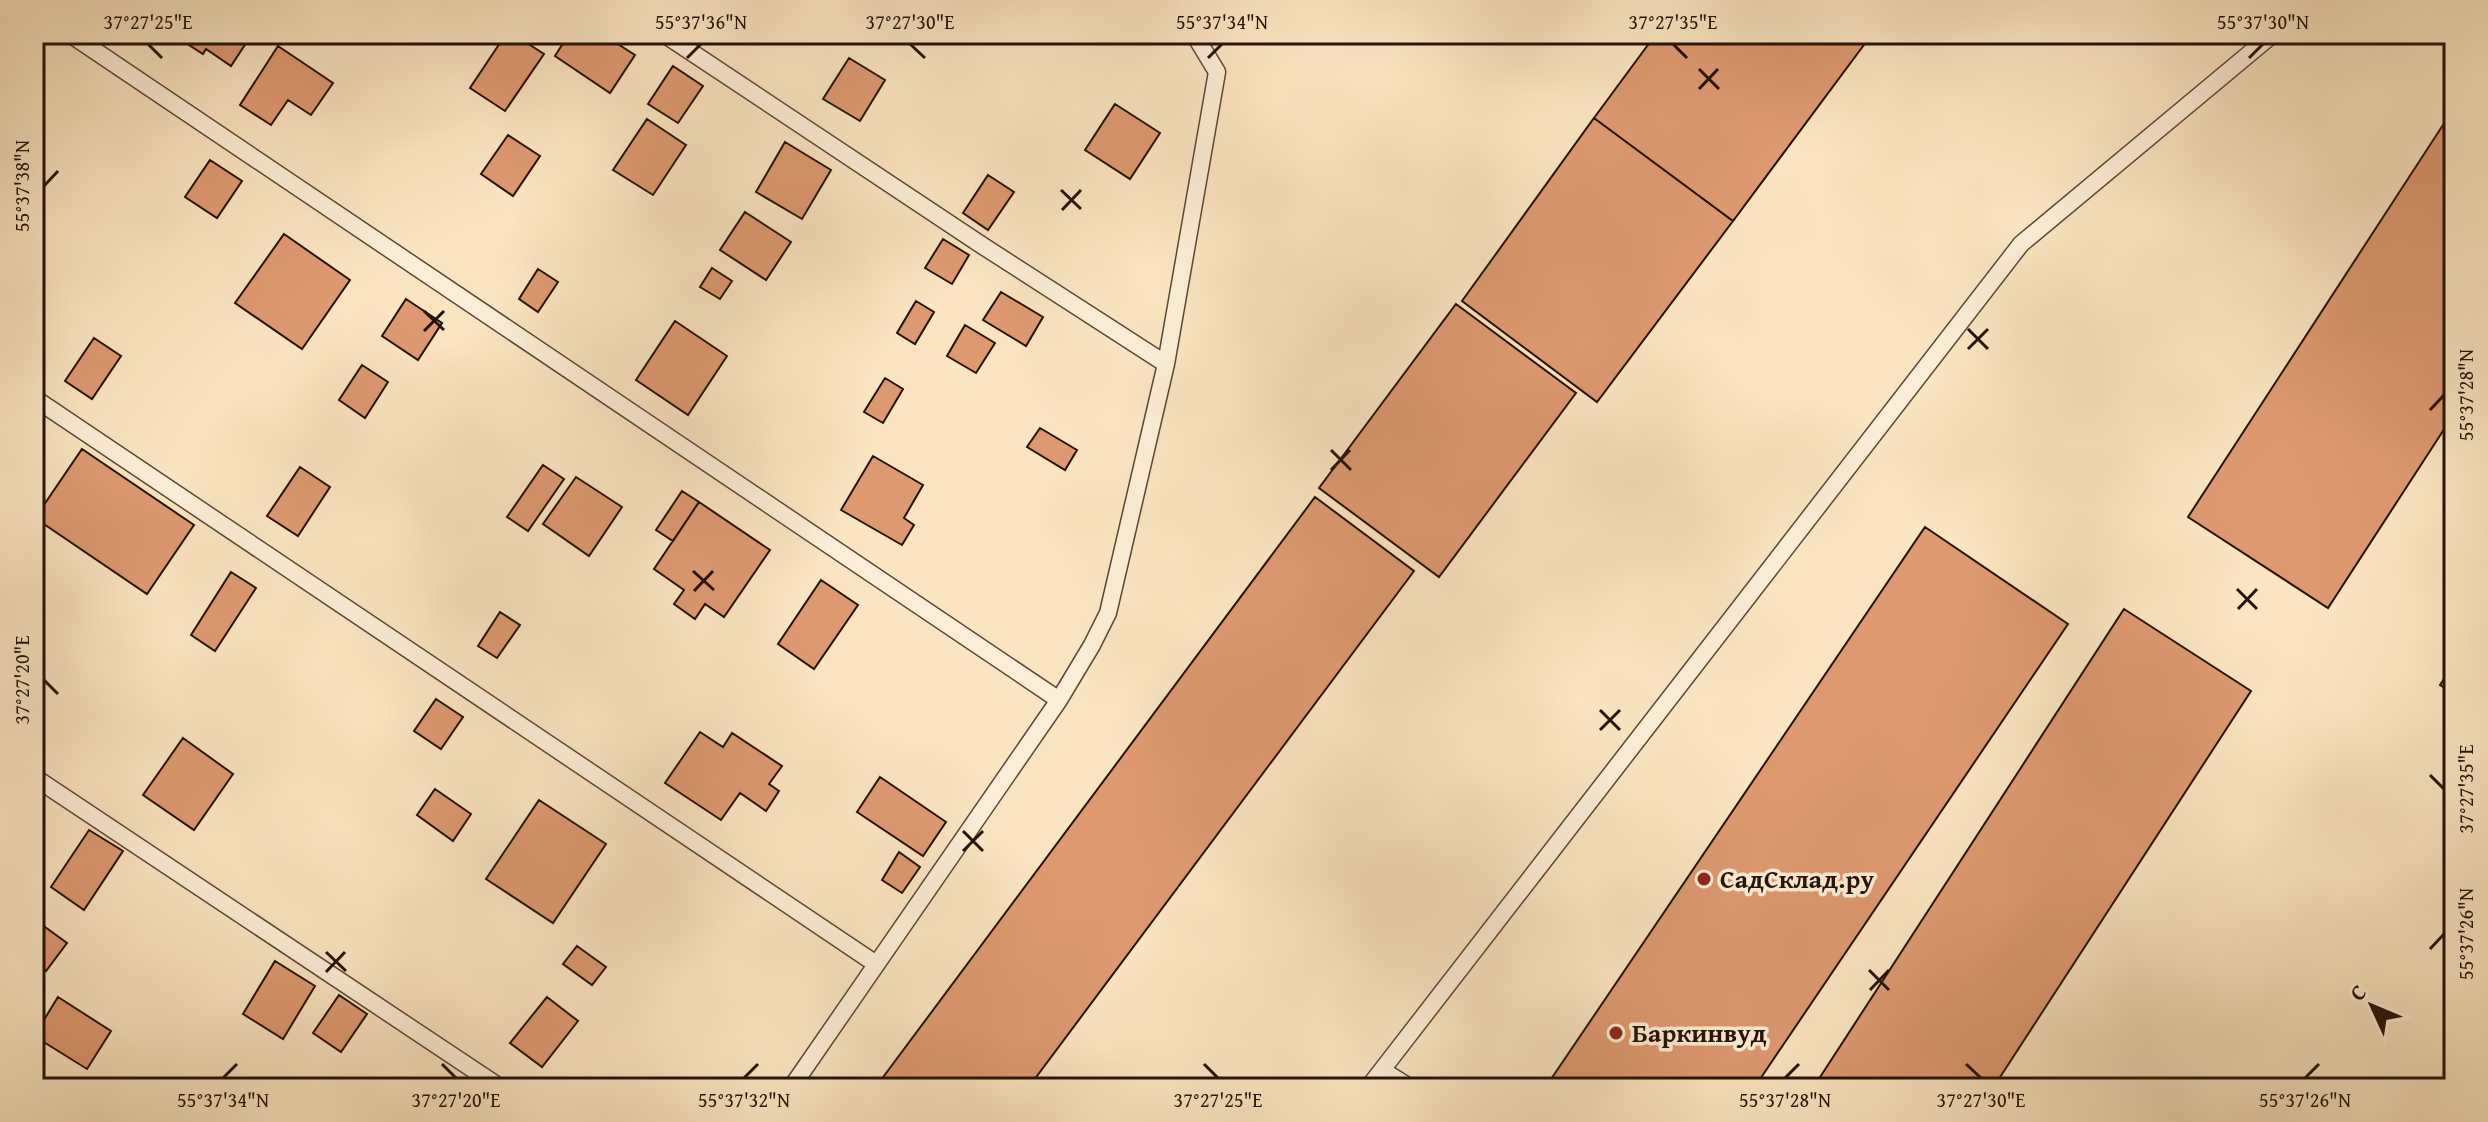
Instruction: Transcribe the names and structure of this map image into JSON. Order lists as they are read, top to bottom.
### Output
{
  "places": ["СадСклад.ру", "Баркинвуд"],
  "north": "top left",
  "coordinates": [
    "37°27'25\"E",
    "55°37'36\"N",
    "37°27'30\"E",
    "55°37'34\"N",
    "37°27'35\"E",
    "55°37'30\"N",
    "55°37'38\"N",
    "55°37'28\"N",
    "37°27'20\"E",
    "55°37'26\"N",
    "55°37'32\"N"
  ]
}
